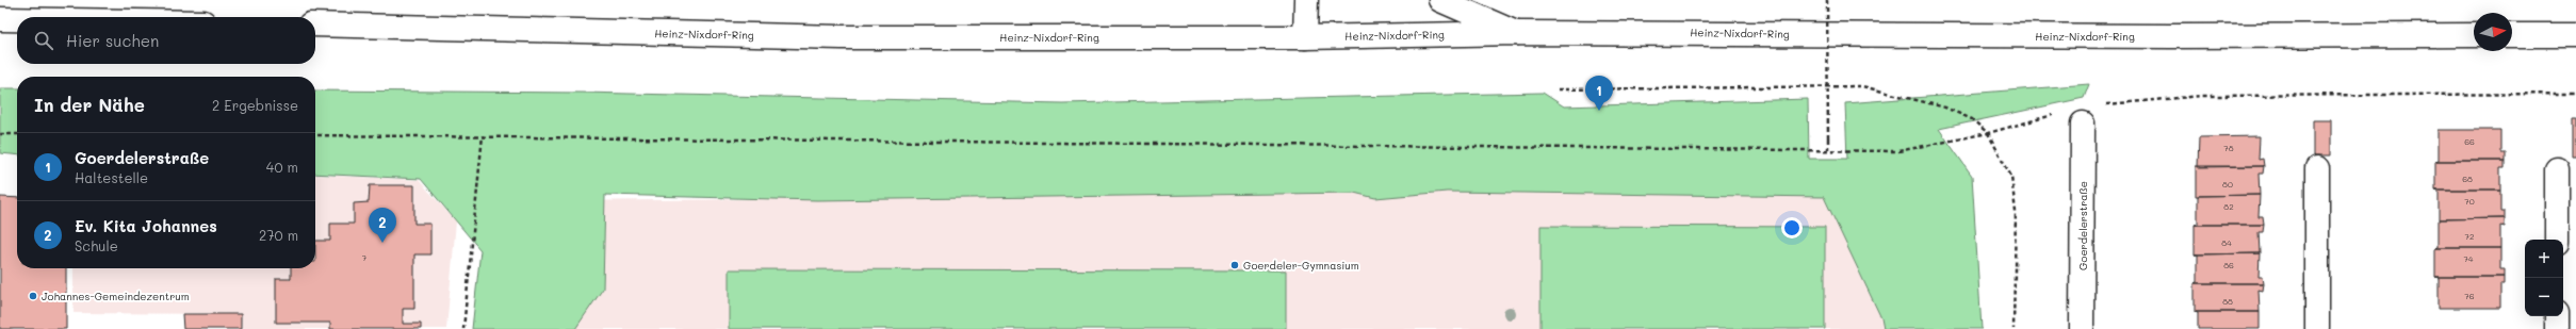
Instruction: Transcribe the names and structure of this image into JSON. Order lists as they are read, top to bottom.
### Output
{
  "streets": {
    "main road": ["Heinz-Nixdorf-Ring", "Goerdelerstraße"]
  },
  "places": ["Goerdeler-Gymnasium", "Johannes-Gemeindezentrum"],
  "house_numbers": [
    "66",
    "78",
    "68",
    "80",
    "70",
    "82",
    "72",
    "84",
    "7",
    "74",
    "86",
    "76",
    "88"
  ],
  "north": "right",
  "page": {
    "search": "Hier suchen",
    "pins": ["1", "2"],
    "heading": ["In der Nähe", "2 Ergebnisse"],
    "list": [
      {
        "mark": "1",
        "name": "Goerdelerstraße",
        "note": "Haltestelle",
        "value": "40 m"
      },
      {
        "mark": "2",
        "name": "Ev. Kita Johannes",
        "note": "Schule",
        "value": "270 m"
      }
    ],
    "map_buttons": ["+", "−"]
  }
}
